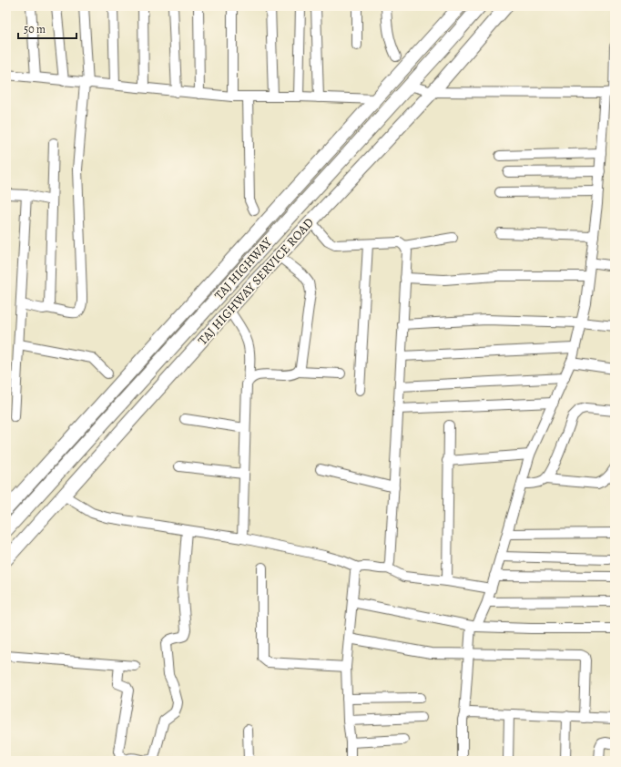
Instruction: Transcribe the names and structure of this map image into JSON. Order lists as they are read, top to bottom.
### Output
{
  "streets": {
    "main road": ["TAJ HIGHWAY", "TAJ HIGHWAY SERVICE ROAD"]
  },
  "scale_bar": "50 m"
}
